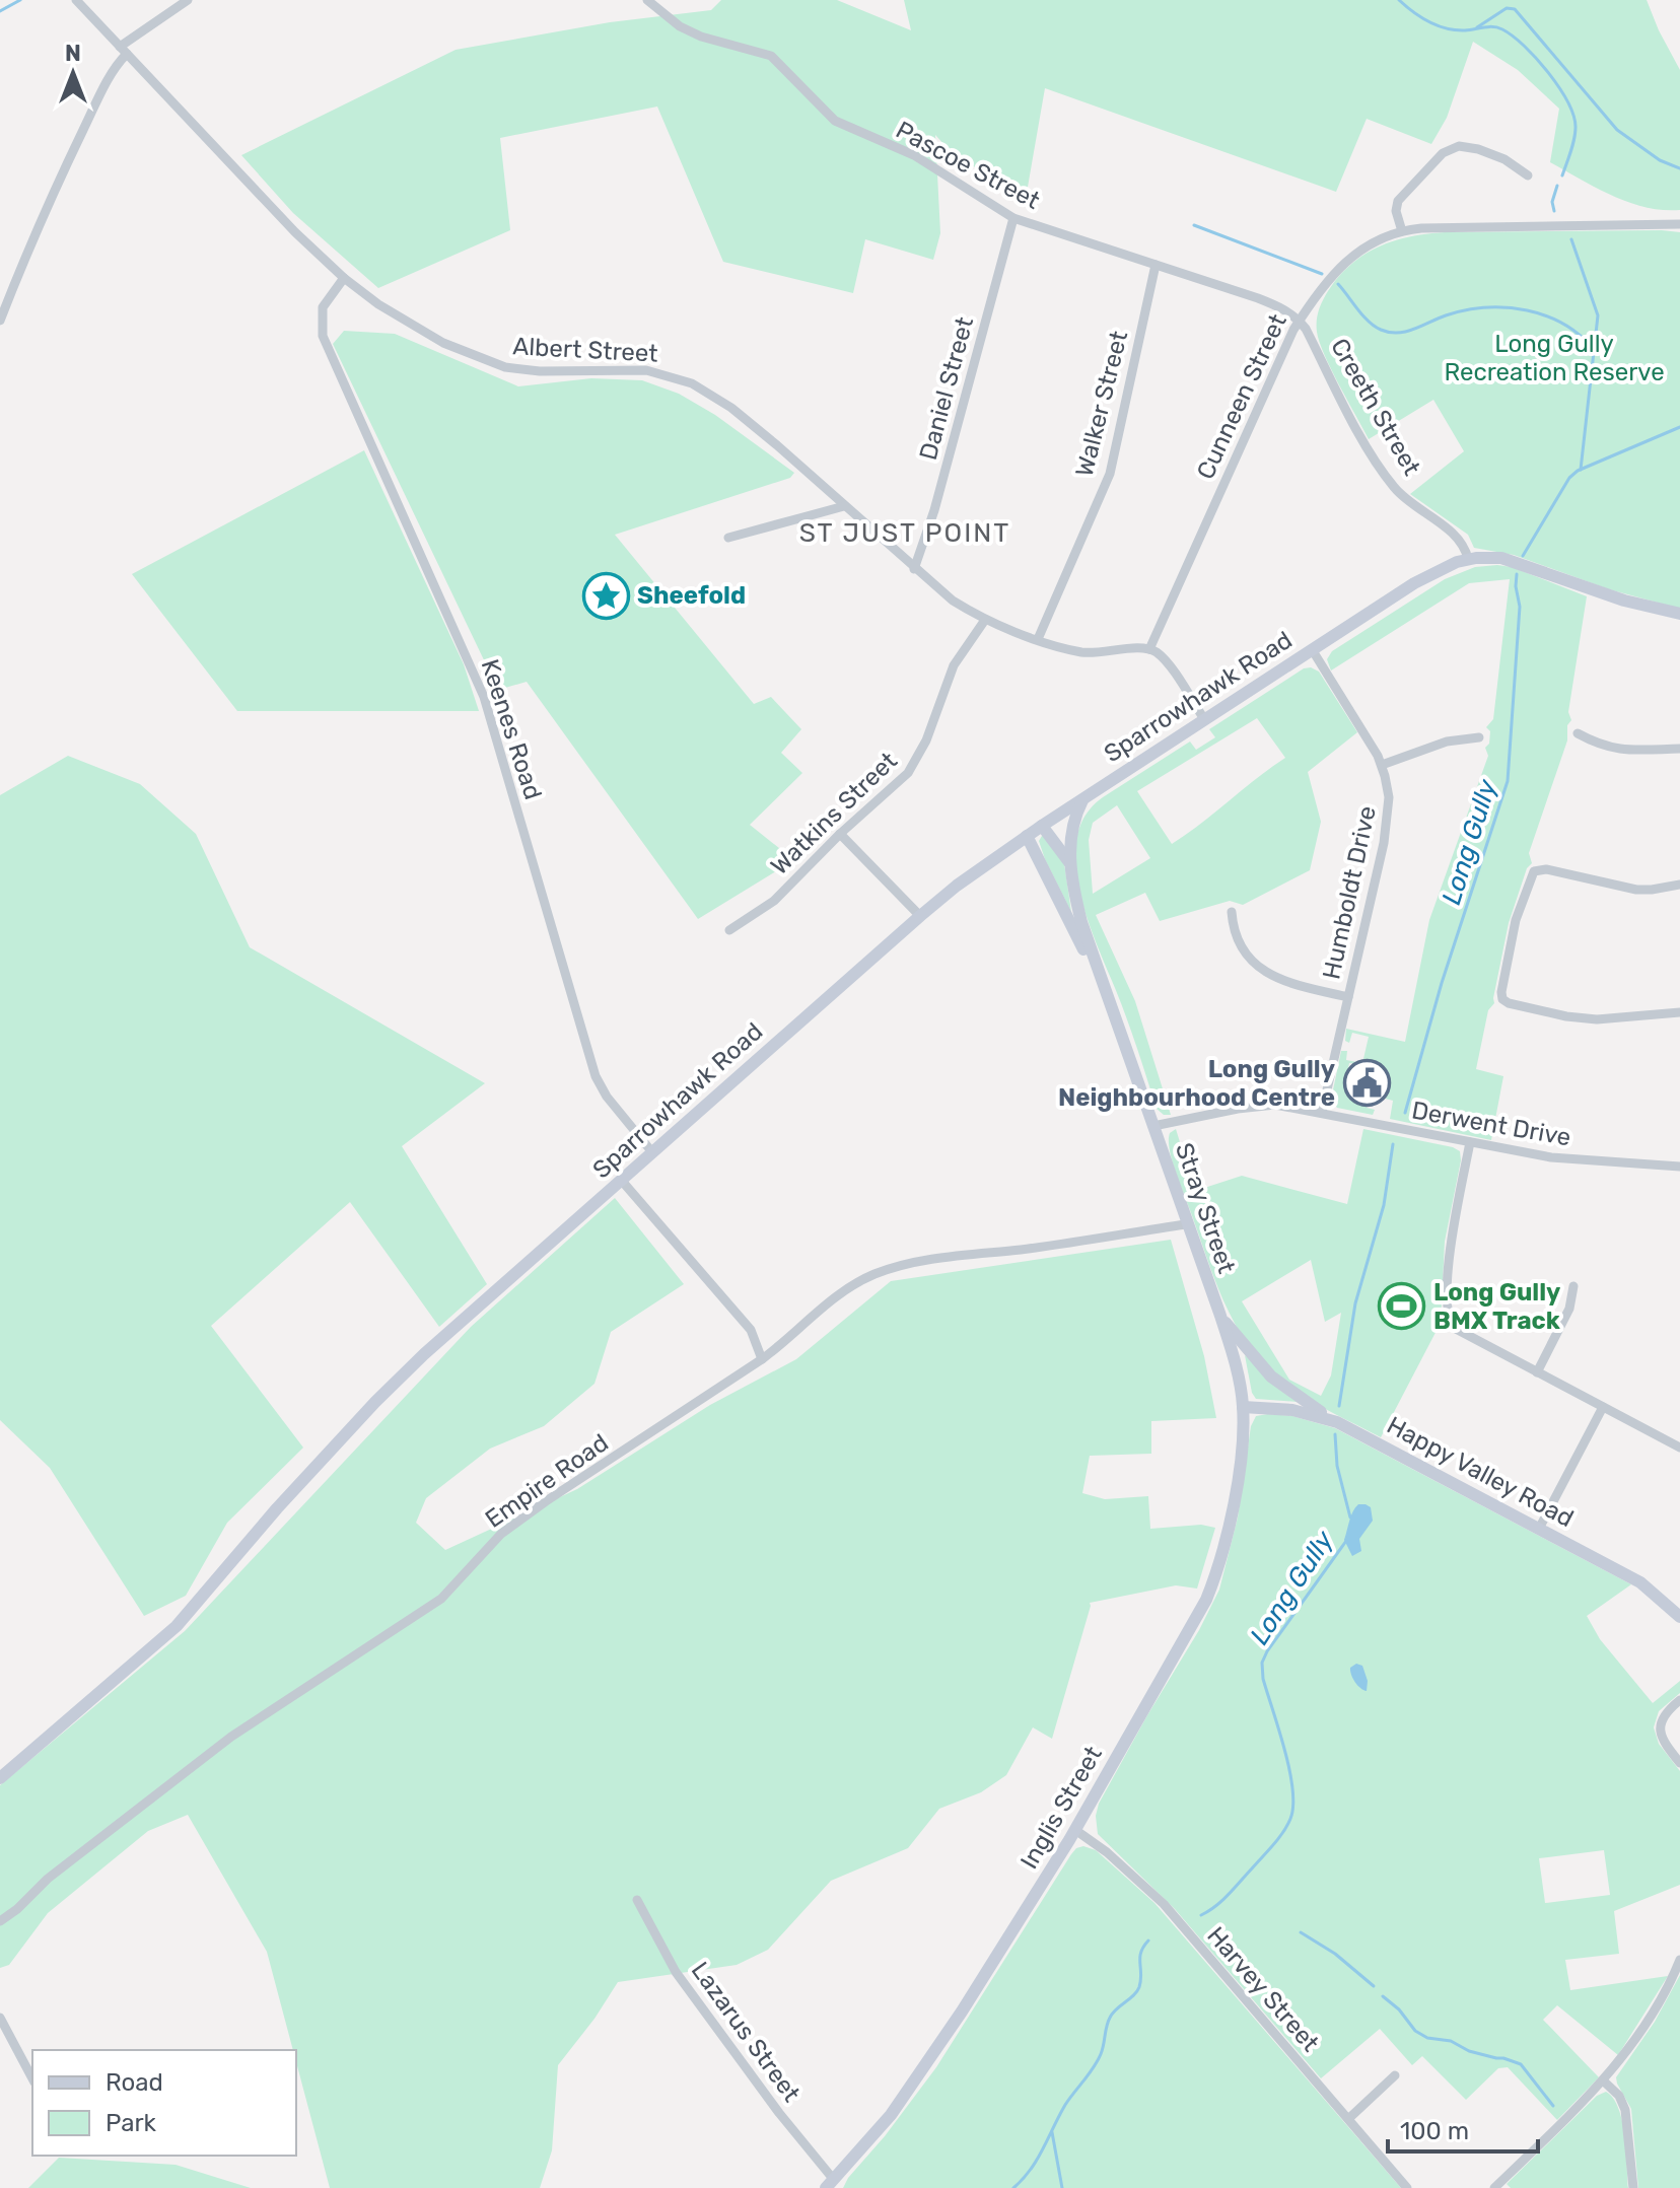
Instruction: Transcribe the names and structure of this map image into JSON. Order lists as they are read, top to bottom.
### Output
{
  "streets": {
    "main road": [
      "Sparrowhawk Road",
      "Stray Street",
      "Happy Valley Road",
      "Inglis Street"
    ],
    "street": [
      "Pascoe Street",
      "Albert Street",
      "Daniel Street",
      "Cunneen Street",
      "Walker Street",
      "Creeth Street",
      "Keenes Road",
      "Watkins Street",
      "Humboldt Drive",
      "Derwent Drive",
      "Empire Road",
      "Harvey Street",
      "Lazarus Street"
    ]
  },
  "crossings": [
    ["Pascoe Street", "Daniel Street"],
    ["Pascoe Street", "Cunneen Street"],
    ["Pascoe Street", "Walker Street"],
    ["Pascoe Street", "Creeth Street"],
    ["Albert Street", "Daniel Street"],
    ["Albert Street", "Cunneen Street"],
    ["Albert Street", "Walker Street"],
    ["Albert Street", "Keenes Road"],
    ["Albert Street", "Watkins Street"],
    ["Cunneen Street", "Creeth Street"],
    ["Creeth Street", "Sparrowhawk Road"],
    ["Sparrowhawk Road", "Keenes Road"],
    ["Sparrowhawk Road", "Humboldt Drive"],
    ["Sparrowhawk Road", "Stray Street"],
    ["Humboldt Drive", "Derwent Drive"],
    ["Derwent Drive", "Stray Street"],
    ["Stray Street", "Happy Valley Road"],
    ["Stray Street", "Empire Road"],
    ["Stray Street", "Inglis Street"],
    ["Happy Valley Road", "Inglis Street"],
    ["Inglis Street", "Harvey Street"],
    ["Inglis Street", "Lazarus Street"]
  ],
  "districts": ["ST JUST POINT"],
  "water": ["Long Gully"],
  "parks": ["Long Gully Recreation Reserve"],
  "places": {
    "place": ["Sheefold"],
    "public building": ["Long Gully Neighbourhood Centre"],
    "sports": ["Long Gully BMX Track"]
  },
  "legend": ["Road", "Park"],
  "scale_bar": "100 m",
  "north": "top"
}
